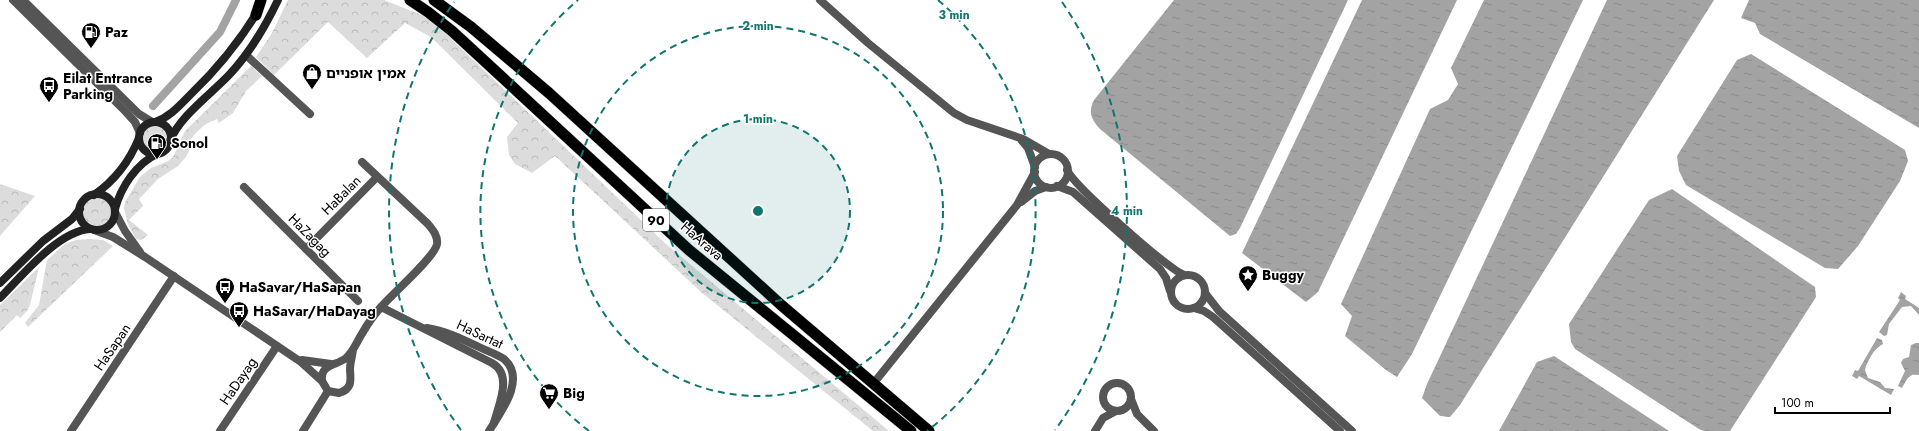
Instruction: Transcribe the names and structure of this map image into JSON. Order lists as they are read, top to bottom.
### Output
{
  "streets": {
    "highway": ["90", "HaArava"],
    "street": [
      "HaBalan",
      "HaZagag",
      "HaSartat",
      "HaSapan",
      "HaDayag"
    ]
  },
  "crossings": [
    ["HaBalan", "HaZagag"]
  ],
  "places": {
    "fuel station": ["Paz", "Sonol"],
    "shop": ["אמין אופניים"],
    "bus stop": ["Eilat Entrance Parking", "HaSavar/HaSapan", "HaSavar/HaDayag"],
    "place": ["Buggy"],
    "supermarket": ["Big"]
  },
  "scale_bar": "100 m",
  "rings": [
    "3 min",
    "2 min",
    "1 min",
    "4 min"
  ]
}
